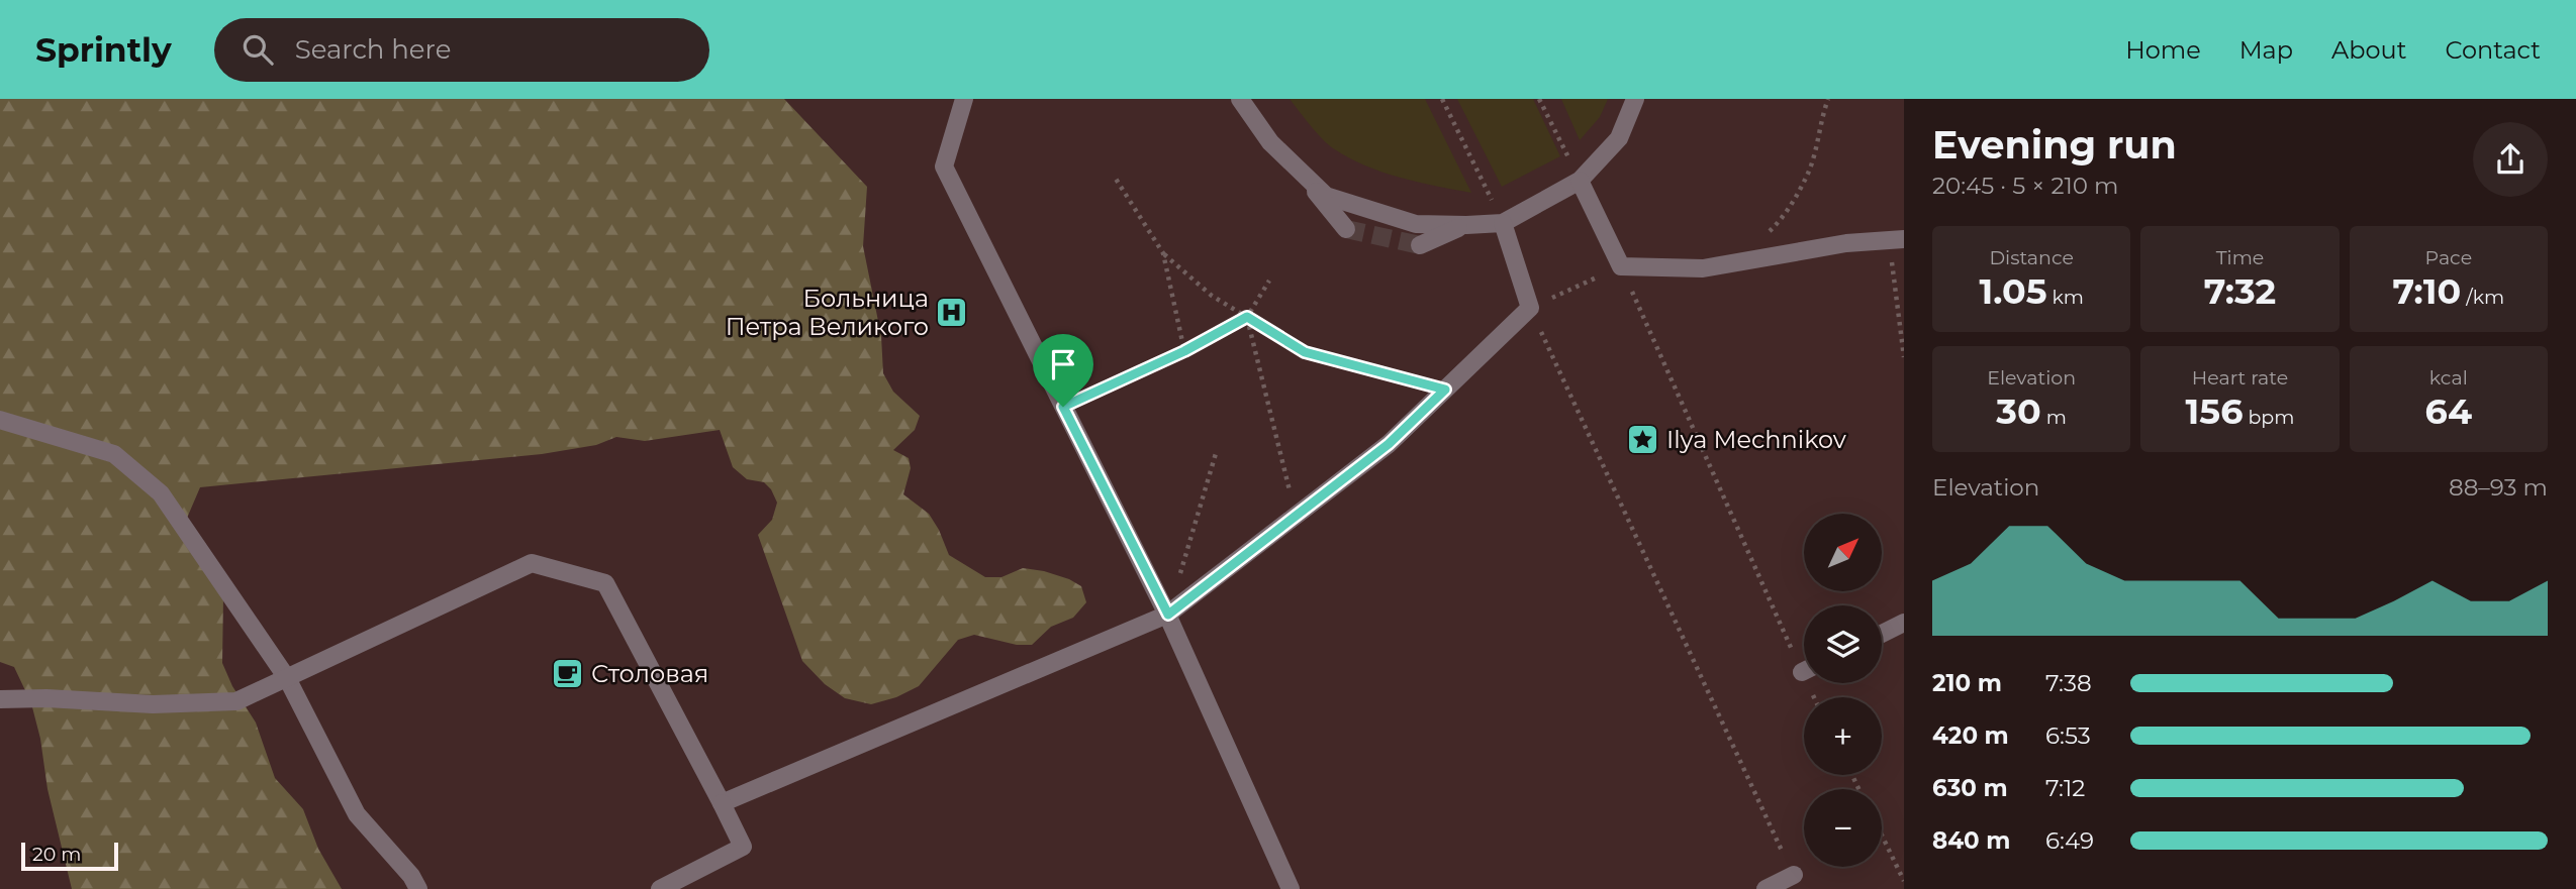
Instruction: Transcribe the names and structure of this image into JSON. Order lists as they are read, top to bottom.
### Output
{
  "places": {
    "hospital": ["Больница Петра Великого"],
    "place": ["Ilya Mechnikov"],
    "cafe": ["Столовая"]
  },
  "scale_bar": "20 m",
  "north": "top right",
  "page": {
    "header": "Sprintly",
    "search": "Search here",
    "nav": [
      "Home",
      "Map",
      "About",
      "Contact"
    ],
    "heading": ["Evening run", "20:45 · 5 × 210 m"],
    "stats": [
      ["Distance", "1.05 km"],
      ["Time", "7:32"],
      ["Pace", "7:10 /km"],
      ["Elevation", "30 m"],
      ["Heart rate", "156 bpm"],
      ["kcal", "64"]
    ],
    "chart": ["Elevation", "88–93 m"],
    "map_buttons": ["+", "−"],
    "list": [
      {
        "name": "210 m",
        "note": "7:38"
      },
      {
        "name": "420 m",
        "note": "6:53"
      },
      {
        "name": "630 m",
        "note": "7:12"
      },
      {
        "name": "840 m",
        "note": "6:49"
      }
    ],
    "scale": "20 m"
  }
}
